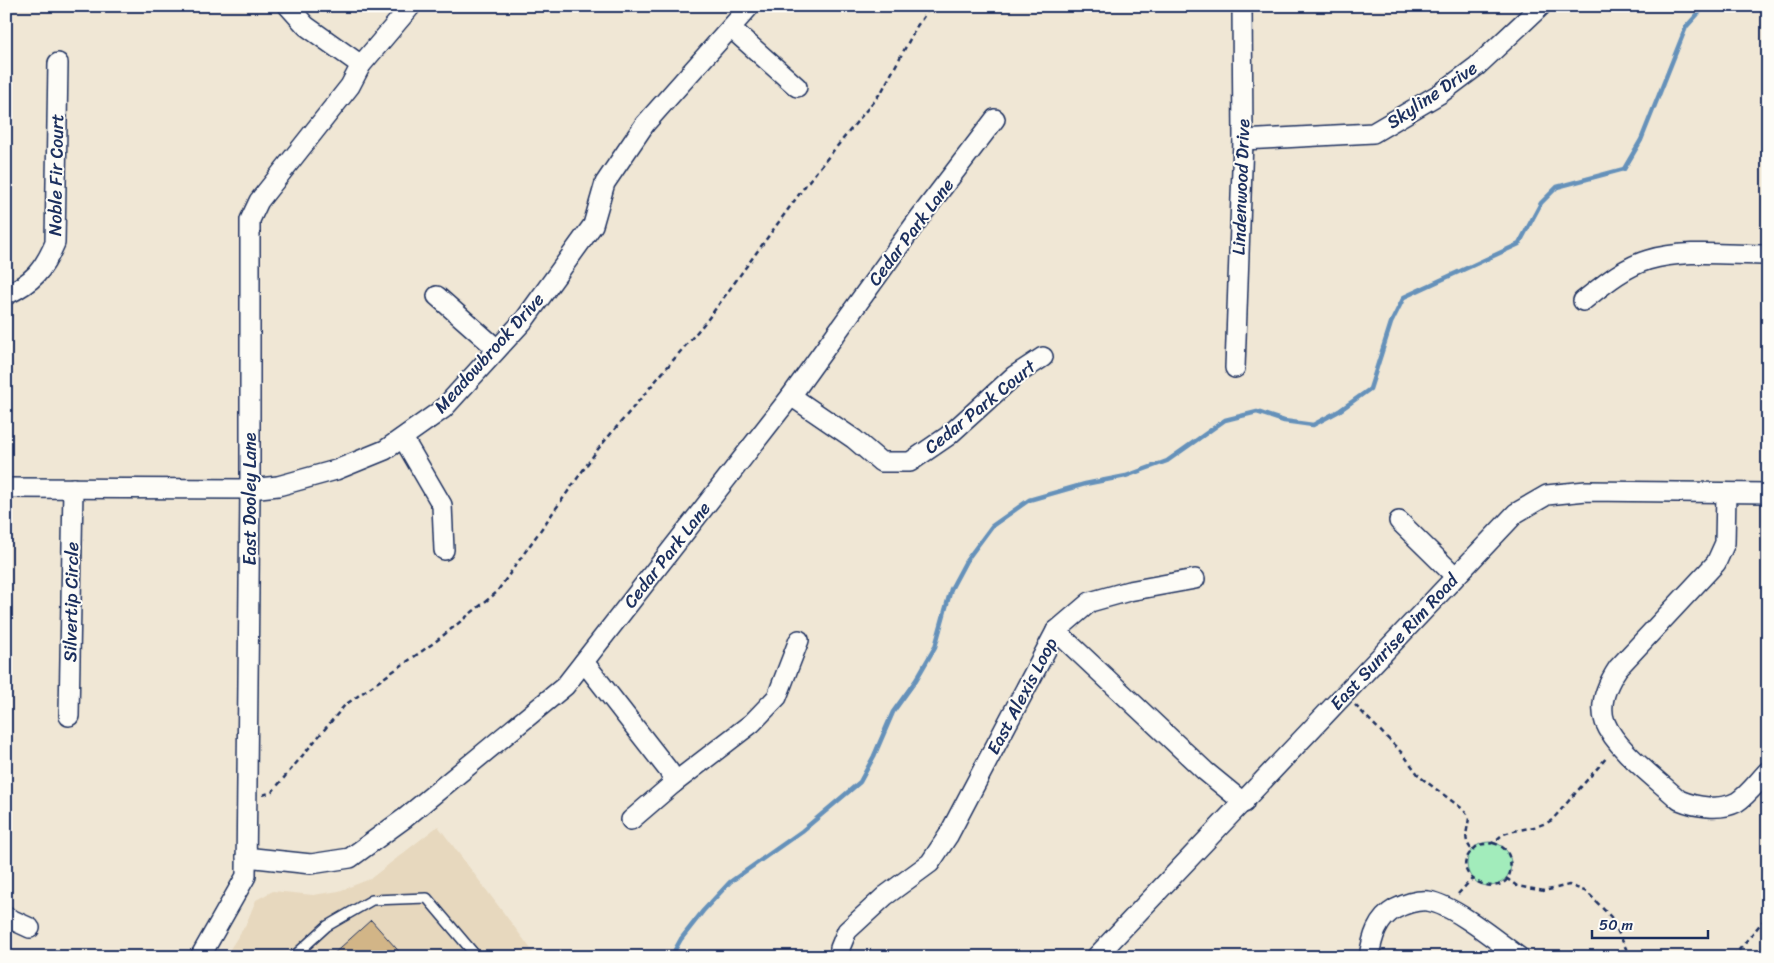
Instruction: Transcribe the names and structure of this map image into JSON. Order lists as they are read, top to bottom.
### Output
{
  "streets": {
    "street": [
      "Skyline Drive",
      "Noble Fir Court",
      "Lindenwood Drive",
      "Cedar Park Lane",
      "Meadowbrook Drive",
      "Cedar Park Court",
      "East Dooley Lane",
      "Silvertip Circle",
      "East Sunrise Rim Road",
      "East Alexis Loop"
    ]
  },
  "crossings": [
    ["Skyline Drive", "Lindenwood Drive"],
    ["Cedar Park Lane", "Cedar Park Court"],
    ["Cedar Park Lane", "East Dooley Lane"],
    ["Meadowbrook Drive", "East Dooley Lane"],
    ["Meadowbrook Drive", "Silvertip Circle"],
    ["East Sunrise Rim Road", "East Alexis Loop"]
  ],
  "scale_bar": "50 m"
}
